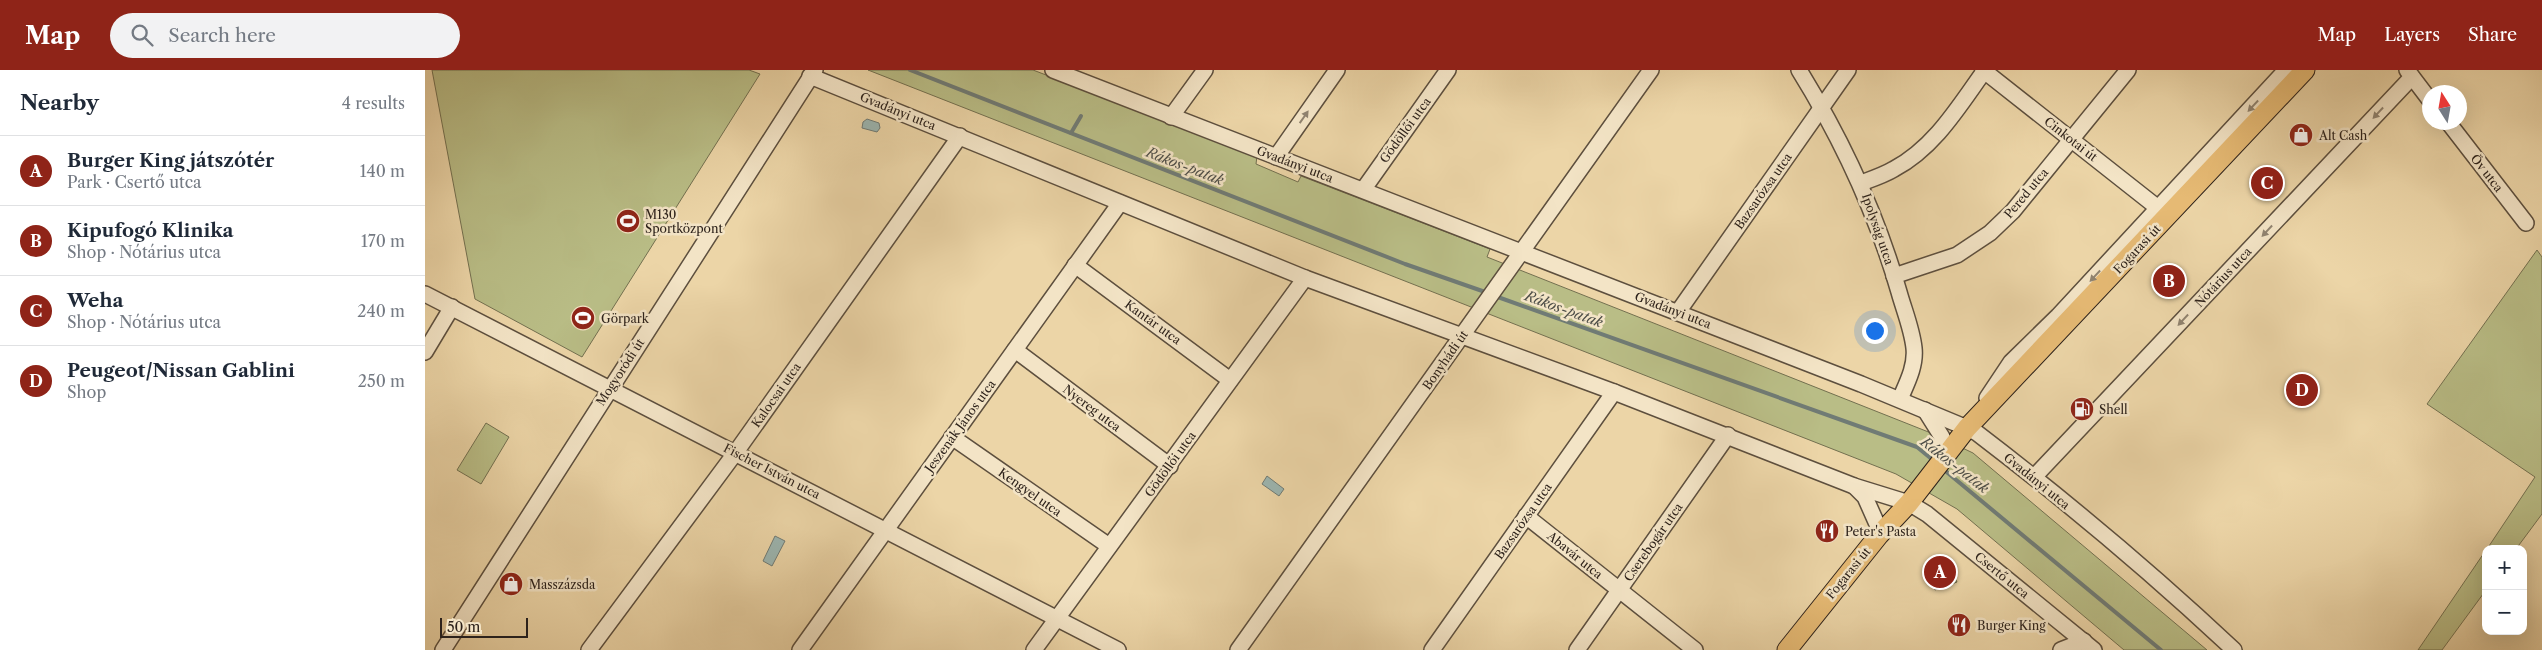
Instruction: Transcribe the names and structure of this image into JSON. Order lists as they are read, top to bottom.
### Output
{
  "streets": {
    "main road": ["Fogarasi út"],
    "street": [
      "Gvadányi utca",
      "Gödöllői utca",
      "Cinkotai út",
      "Öv utca",
      "Bazsarózsa utca",
      "Pered utca",
      "Ipolyság utca",
      "Nótárius utca",
      "Kantár utca",
      "Bonyhádi út",
      "Mogyoródi út",
      "Kalocsai utca",
      "Nyereg utca",
      "Jeszenák János utca",
      "Fischer István utca",
      "Kengyel utca",
      "Cserebogár utca",
      "Abavár utca",
      "Csertő utca"
    ]
  },
  "crossings": [
    ["Gvadányi utca", "Gödöllői utca"],
    ["Gvadányi utca", "Bazsarózsa utca"],
    ["Gvadányi utca", "Ipolyság utca"],
    ["Gvadányi utca", "Fogarasi út"],
    ["Gvadányi utca", "Nótárius utca"],
    ["Gvadányi utca", "Bonyhádi út"],
    ["Gvadányi utca", "Mogyoródi út"],
    ["Gvadányi utca", "Kalocsai utca"],
    ["Gvadányi utca", "Jeszenák János utca"],
    ["Gvadányi utca", "Cserebogár utca"],
    ["Gvadányi utca", "Csertő utca"],
    ["Gödöllői utca", "Kantár utca"],
    ["Gödöllői utca", "Nyereg utca"],
    ["Gödöllői utca", "Fischer István utca"],
    ["Gödöllői utca", "Kengyel utca"],
    ["Cinkotai út", "Pered utca"],
    ["Cinkotai út", "Fogarasi út"],
    ["Bazsarózsa utca", "Ipolyság utca"],
    ["Bazsarózsa utca", "Abavár utca"],
    ["Pered utca", "Ipolyság utca"],
    ["Fogarasi út", "Csertő utca"],
    ["Kantár utca", "Jeszenák János utca"],
    ["Mogyoródi út", "Fischer István utca"],
    ["Kalocsai utca", "Fischer István utca"],
    ["Nyereg utca", "Jeszenák János utca"],
    ["Jeszenák János utca", "Fischer István utca"],
    ["Jeszenák János utca", "Kengyel utca"],
    ["Cserebogár utca", "Abavár utca"]
  ],
  "one_way": ["Fogarasi út", "Nótárius utca"],
  "water": ["Rákos-patak"],
  "places": {
    "shop": ["Alt Cash", "Masszázsda"],
    "sports": ["M130 Sportközpont", "Görpark"],
    "fuel station": ["Shell"],
    "restaurant": ["Peter's Pasta", "Burger King"]
  },
  "scale_bar": "50 m",
  "north": "top",
  "page": {
    "header": "Map",
    "search": "Search here",
    "nav": ["Map", "Layers", "Share"],
    "heading": ["Nearby", "4 results"],
    "list": [
      {
        "mark": "A",
        "name": "Burger King játszótér",
        "note": "Park · Csertő utca",
        "value": "140 m"
      },
      {
        "mark": "B",
        "name": "Kipufogó Klinika",
        "note": "Shop · Nótárius utca",
        "value": "170 m"
      },
      {
        "mark": "C",
        "name": "Weha",
        "note": "Shop · Nótárius utca",
        "value": "240 m"
      },
      {
        "mark": "D",
        "name": "Peugeot/Nissan Gablini",
        "note": "Shop",
        "value": "250 m"
      }
    ],
    "pins": [
      "C",
      "B",
      "D",
      "A"
    ],
    "map_buttons": ["+", "−"],
    "scale": "50 m"
  }
}
